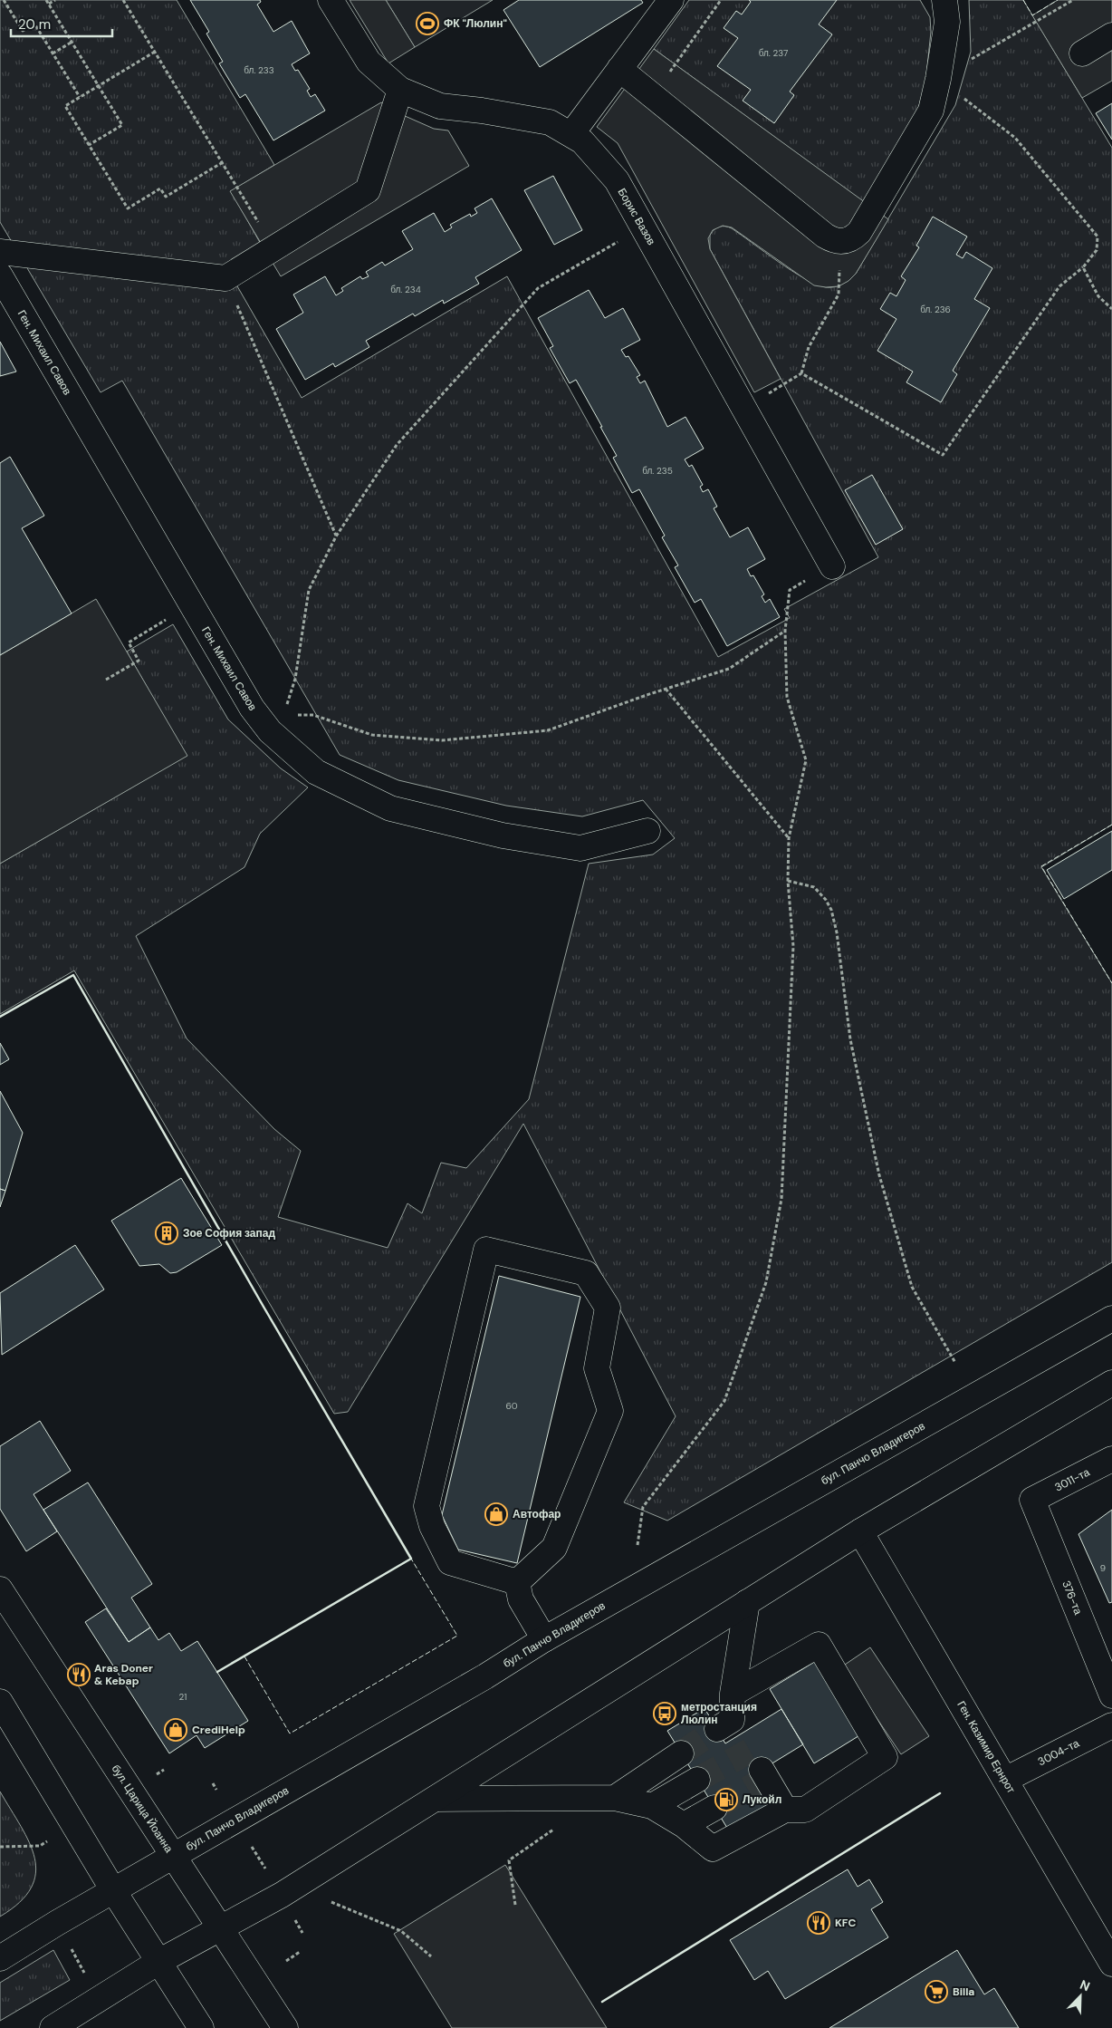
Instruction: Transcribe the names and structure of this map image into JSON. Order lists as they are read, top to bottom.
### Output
{
  "streets": {
    "main road": [
      "Борис Вазов",
      "Ген. Михаил Савов",
      "бул. Панчо Владигеров",
      "3011-та",
      "376-та",
      "Ген. Казимир Ернрот",
      "3004-та",
      "бул. Царица Йоанна"
    ]
  },
  "crossings": [
    ["бул. Панчо Владигеров", "бул. Царица Йоанна"],
    ["3011-та", "376-та"],
    ["Ген. Казимир Ернрот", "3004-та"]
  ],
  "places": {
    "sports": ["ФК \"Люлин\""],
    "building": ["Зое София запад"],
    "shop": ["Автофар", "CrediHelp"],
    "restaurant": ["Aras Doner & Kebap", "KFC"],
    "bus stop": ["метростанция Люлин"],
    "fuel station": ["Лукойл"],
    "supermarket": ["Billa"]
  },
  "house_numbers": [
    "бл. 237",
    "бл. 233",
    "бл. 234",
    "бл. 236",
    "бл. 235",
    "60",
    "9",
    "21"
  ],
  "scale_bar": "20 m",
  "north": "top right"
}
